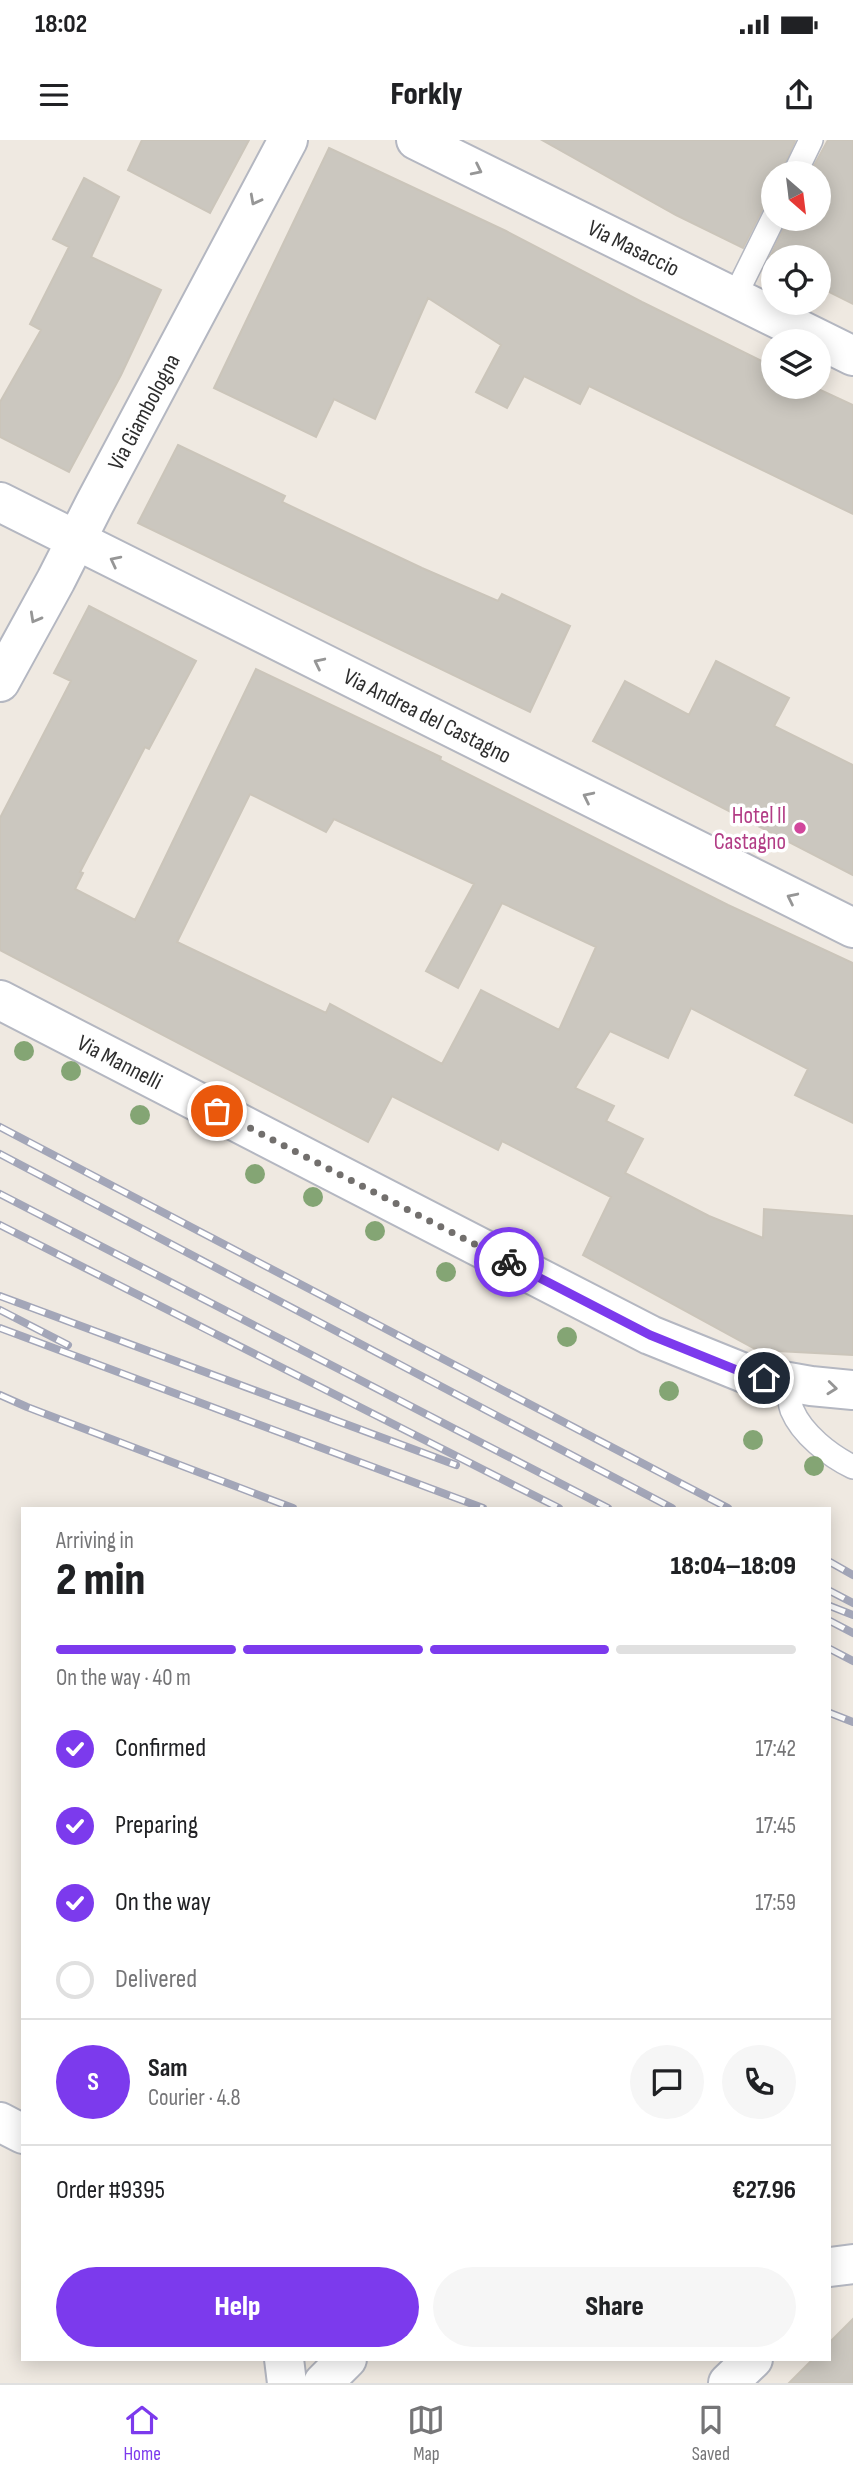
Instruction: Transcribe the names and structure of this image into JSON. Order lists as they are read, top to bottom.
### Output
{
  "streets": {
    "street": [
      "Via Masaccio",
      "Via Giambologna",
      "Via Andrea del Castagno",
      "Via Mannelli"
    ]
  },
  "crossings": [
    ["Via Giambologna", "Via Andrea del Castagno"]
  ],
  "one_way": ["Via Masaccio", "Via Giambologna", "Via Andrea del Castagno"],
  "places": ["Hotel Il Castagno"],
  "north": "bottom right",
  "page": {
    "status": "18:02",
    "header": "Forkly",
    "heading": ["2 min", "Arriving in", "18:04–18:09"],
    "panel": [
      "Sam",
      "Courier · 4.8",
      "Order #9395",
      "€27.96"
    ],
    "bar": "On the way · 40 m",
    "list": [
      ["Confirmed", "17:42"],
      ["Preparing", "17:45"],
      ["On the way", "17:59"],
      "Delivered"
    ],
    "round": "S",
    "buttons": ["Help", "Share"],
    "tabs": ["Home", "Map", "Saved"]
  }
}
